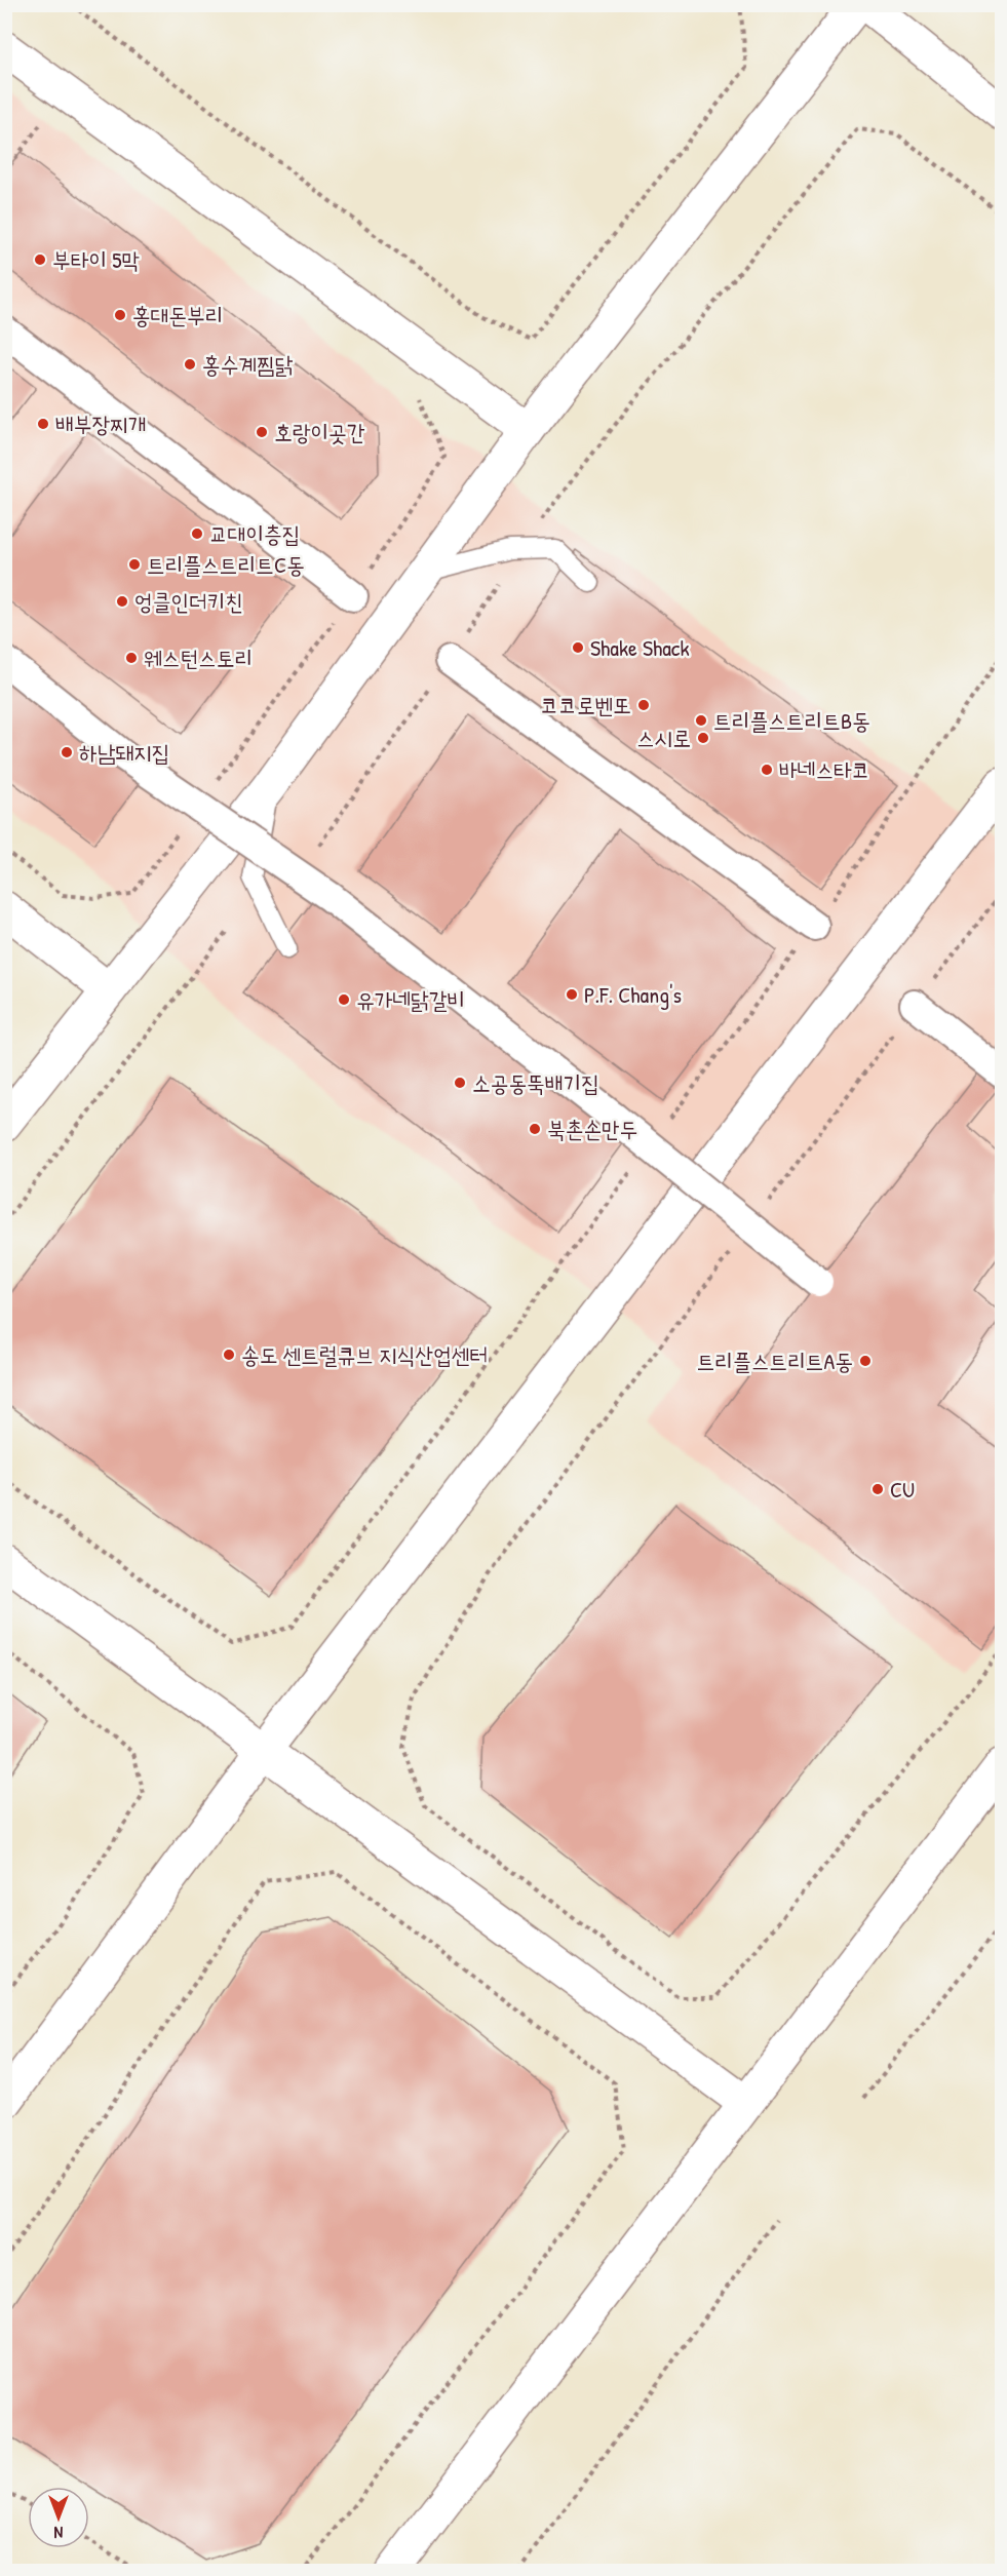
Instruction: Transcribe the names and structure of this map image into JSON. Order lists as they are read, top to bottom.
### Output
{
  "places": [
    "부타이 5막",
    "홍대돈부리",
    "홍수계찜닭",
    "배부장찌개",
    "호랑이곳간",
    "교대이층집",
    "트리플스트리트C동",
    "엉클인더키친",
    "Shake Shack",
    "웨스턴스토리",
    "코코로벤또",
    "트리플스트리트B동",
    "스시로",
    "하남돼지집",
    "바네스타코",
    "P.F. Chang's",
    "유가네닭갈비",
    "소공동뚝배기집",
    "북촌손만두",
    "송도 센트럴큐브 지식산업센터",
    "트리플스트리트A동",
    "CU"
  ],
  "north": "bottom"
}
